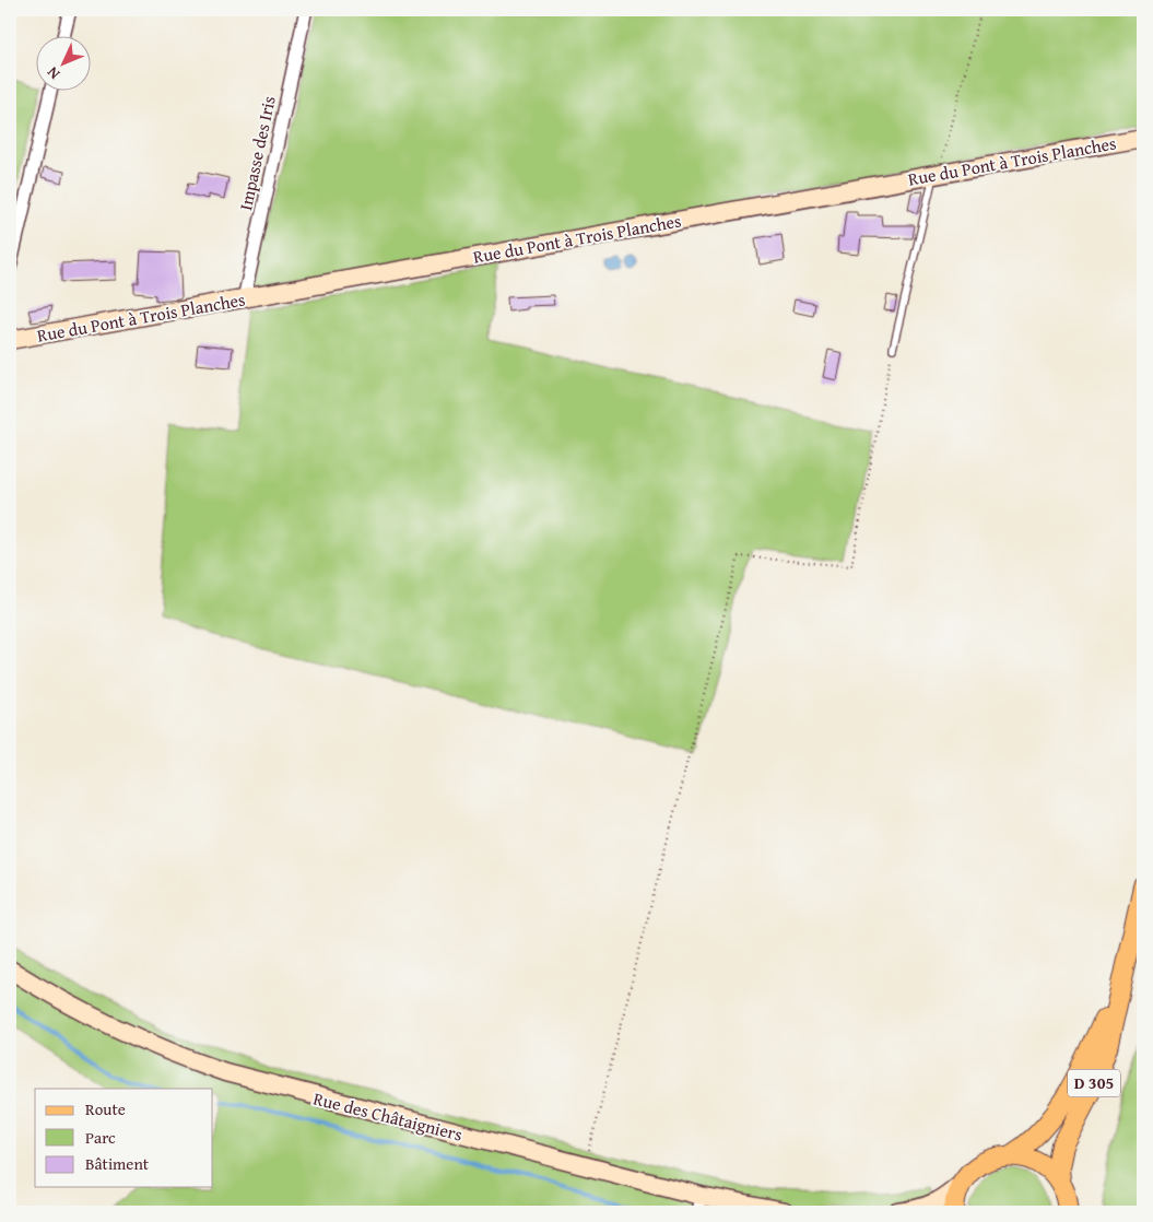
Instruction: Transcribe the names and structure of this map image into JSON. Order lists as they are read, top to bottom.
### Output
{
  "streets": {
    "main road": ["D 305"],
    "street": ["Impasse des Iris", "Rue du Pont à Trois Planches", "Rue des Châtaigniers"]
  },
  "crossings": [
    ["Impasse des Iris", "Rue du Pont à Trois Planches"]
  ],
  "legend": ["Route", "Parc", "Bâtiment"],
  "north": "bottom left"
}
